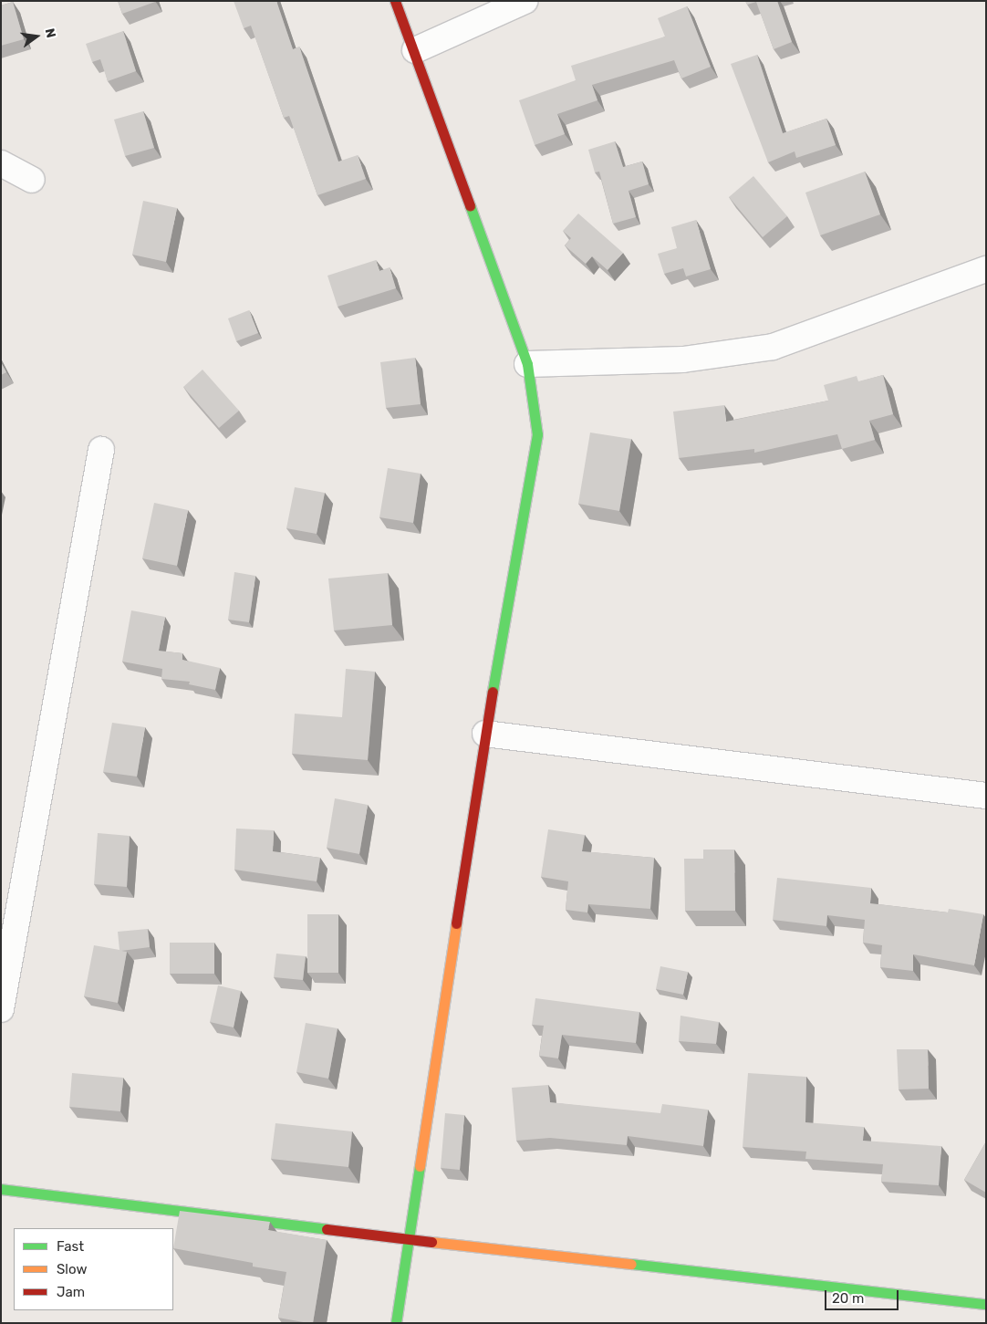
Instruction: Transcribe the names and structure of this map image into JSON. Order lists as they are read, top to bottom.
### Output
{
  "legend": ["Fast", "Slow", "Jam"],
  "scale_bar": "20 m",
  "north": "right"
}
